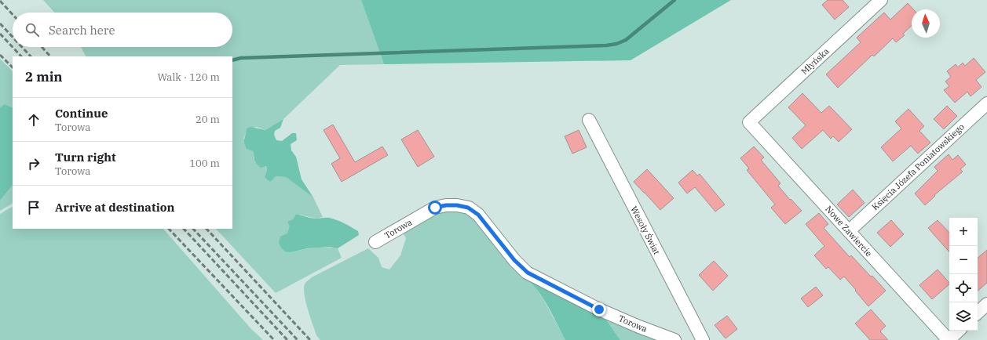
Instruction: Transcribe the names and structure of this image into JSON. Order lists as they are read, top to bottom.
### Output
{
  "streets": {
    "street": [
      "Młyńska",
      "Księcia Józefa Poniatowskiego",
      "Torowa",
      "Wesoły Świat",
      "Nowe Zawiercie"
    ]
  },
  "crossings": [
    ["Młyńska", "Nowe Zawiercie"],
    ["Księcia Józefa Poniatowskiego", "Nowe Zawiercie"]
  ],
  "north": "top",
  "page": {
    "search": "Search here",
    "heading": ["2 min", "Walk · 120 m"],
    "list": [
      ["Continue", "Torowa", "20 m"],
      ["Turn right", "Torowa", "100 m"],
      "Arrive at destination"
    ],
    "map_buttons": ["+", "−"]
  }
}
